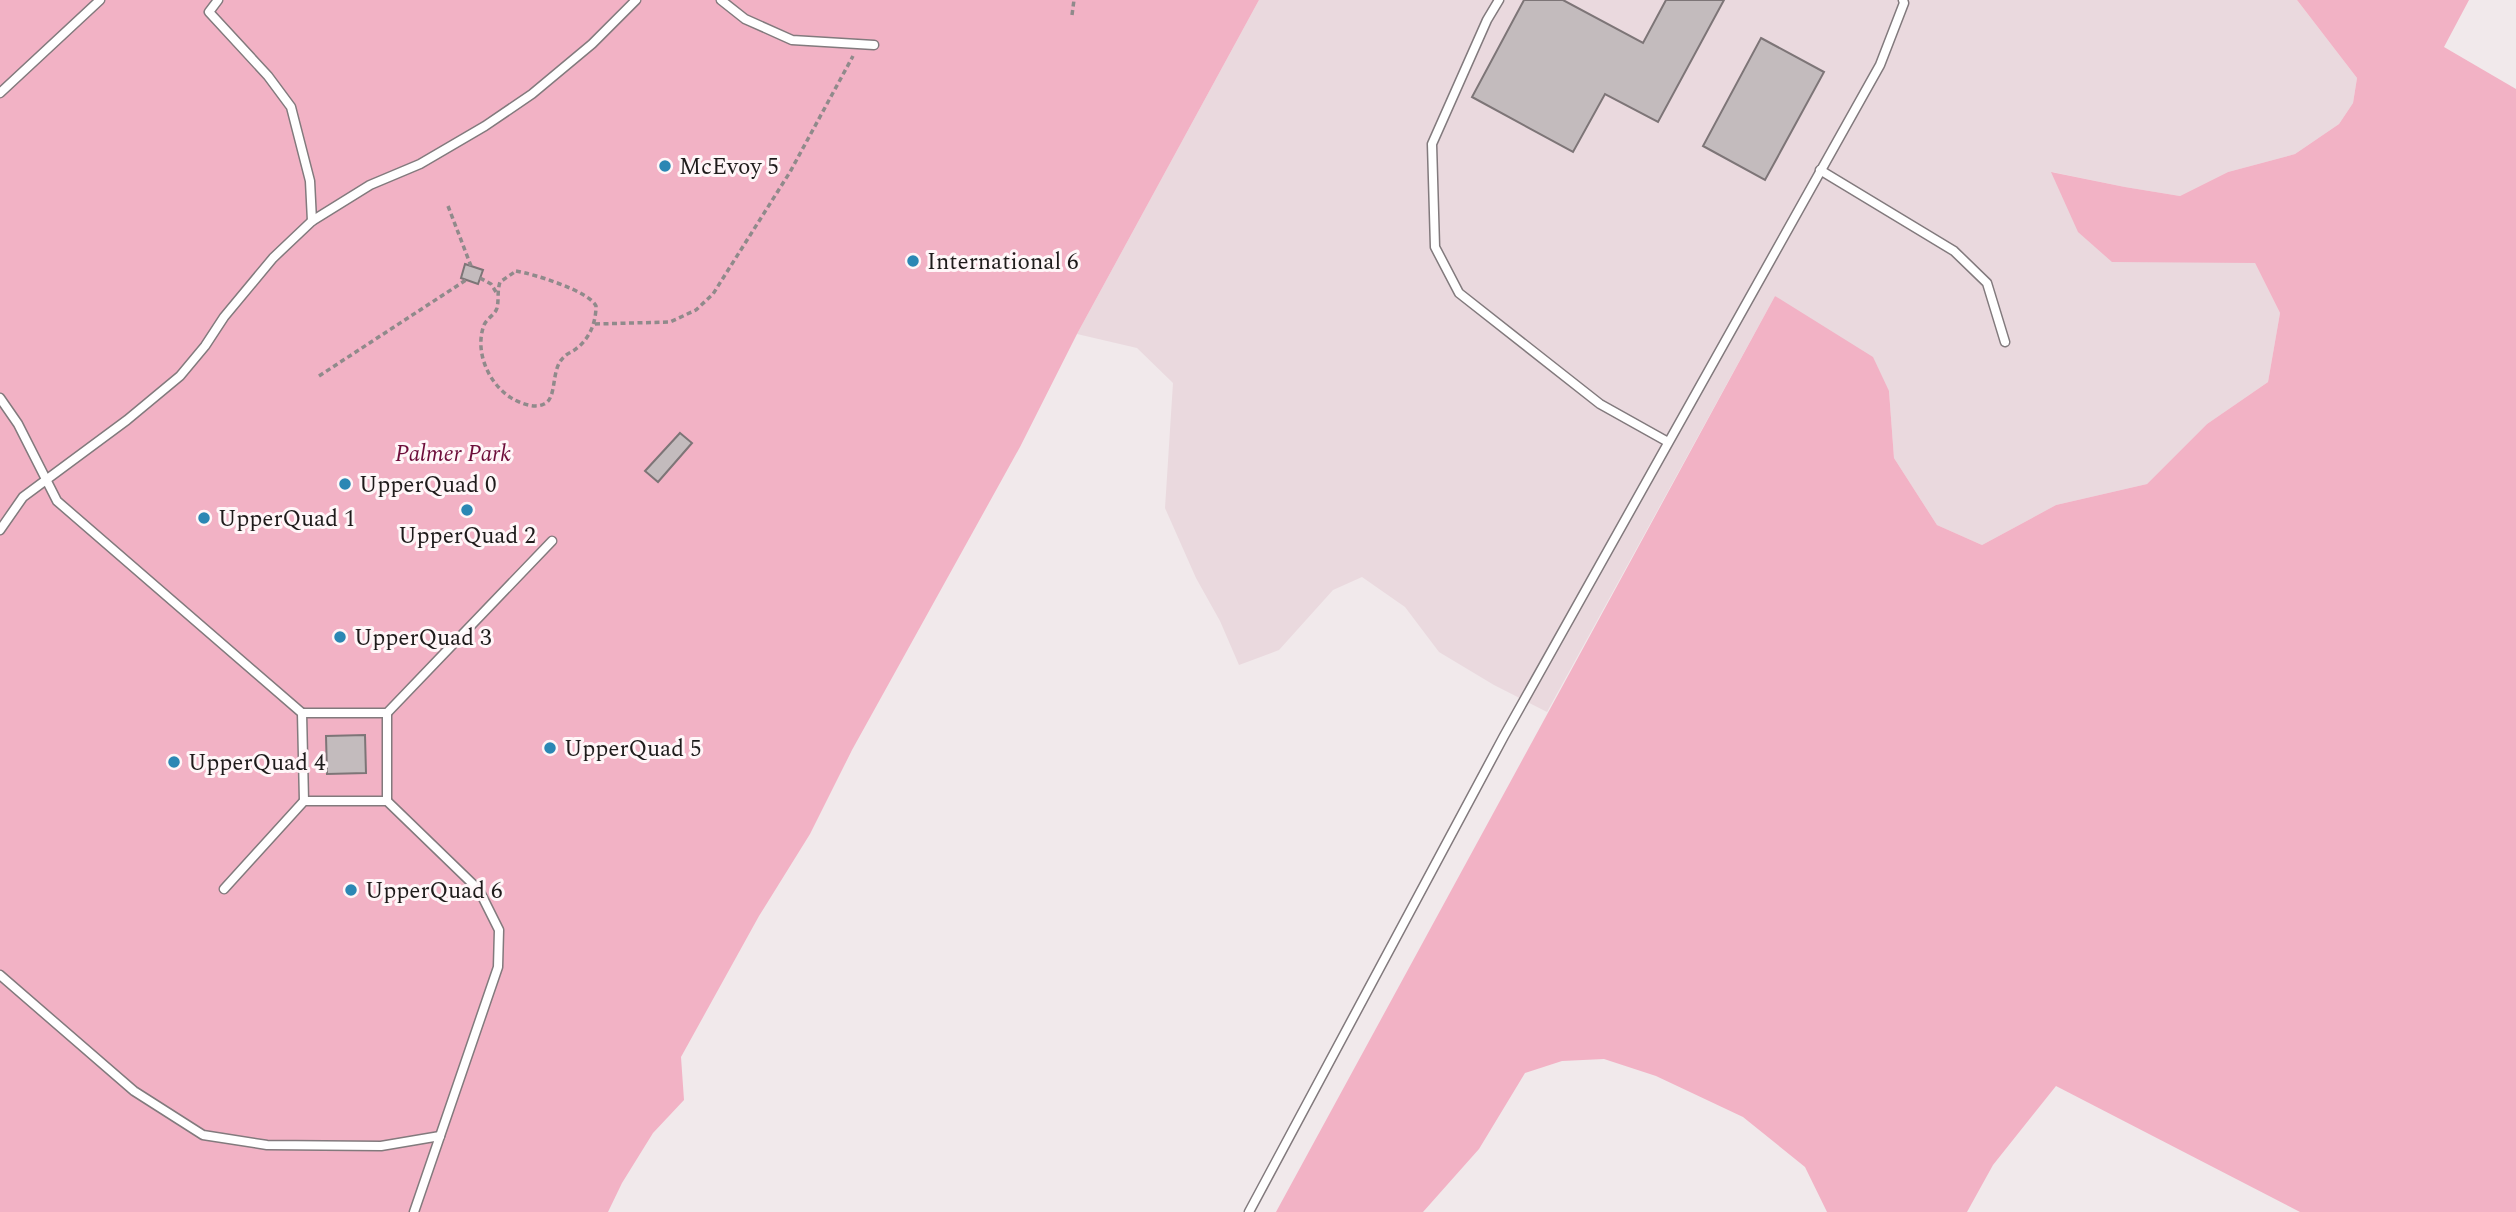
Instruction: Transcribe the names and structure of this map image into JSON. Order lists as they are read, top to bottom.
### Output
{
  "parks": ["Palmer Park"],
  "places": [
    "McEvoy 5",
    "International 6",
    "UpperQuad 0",
    "UpperQuad 2",
    "UpperQuad 1",
    "UpperQuad 3",
    "UpperQuad 5",
    "UpperQuad 4",
    "UpperQuad 6"
  ]
}
